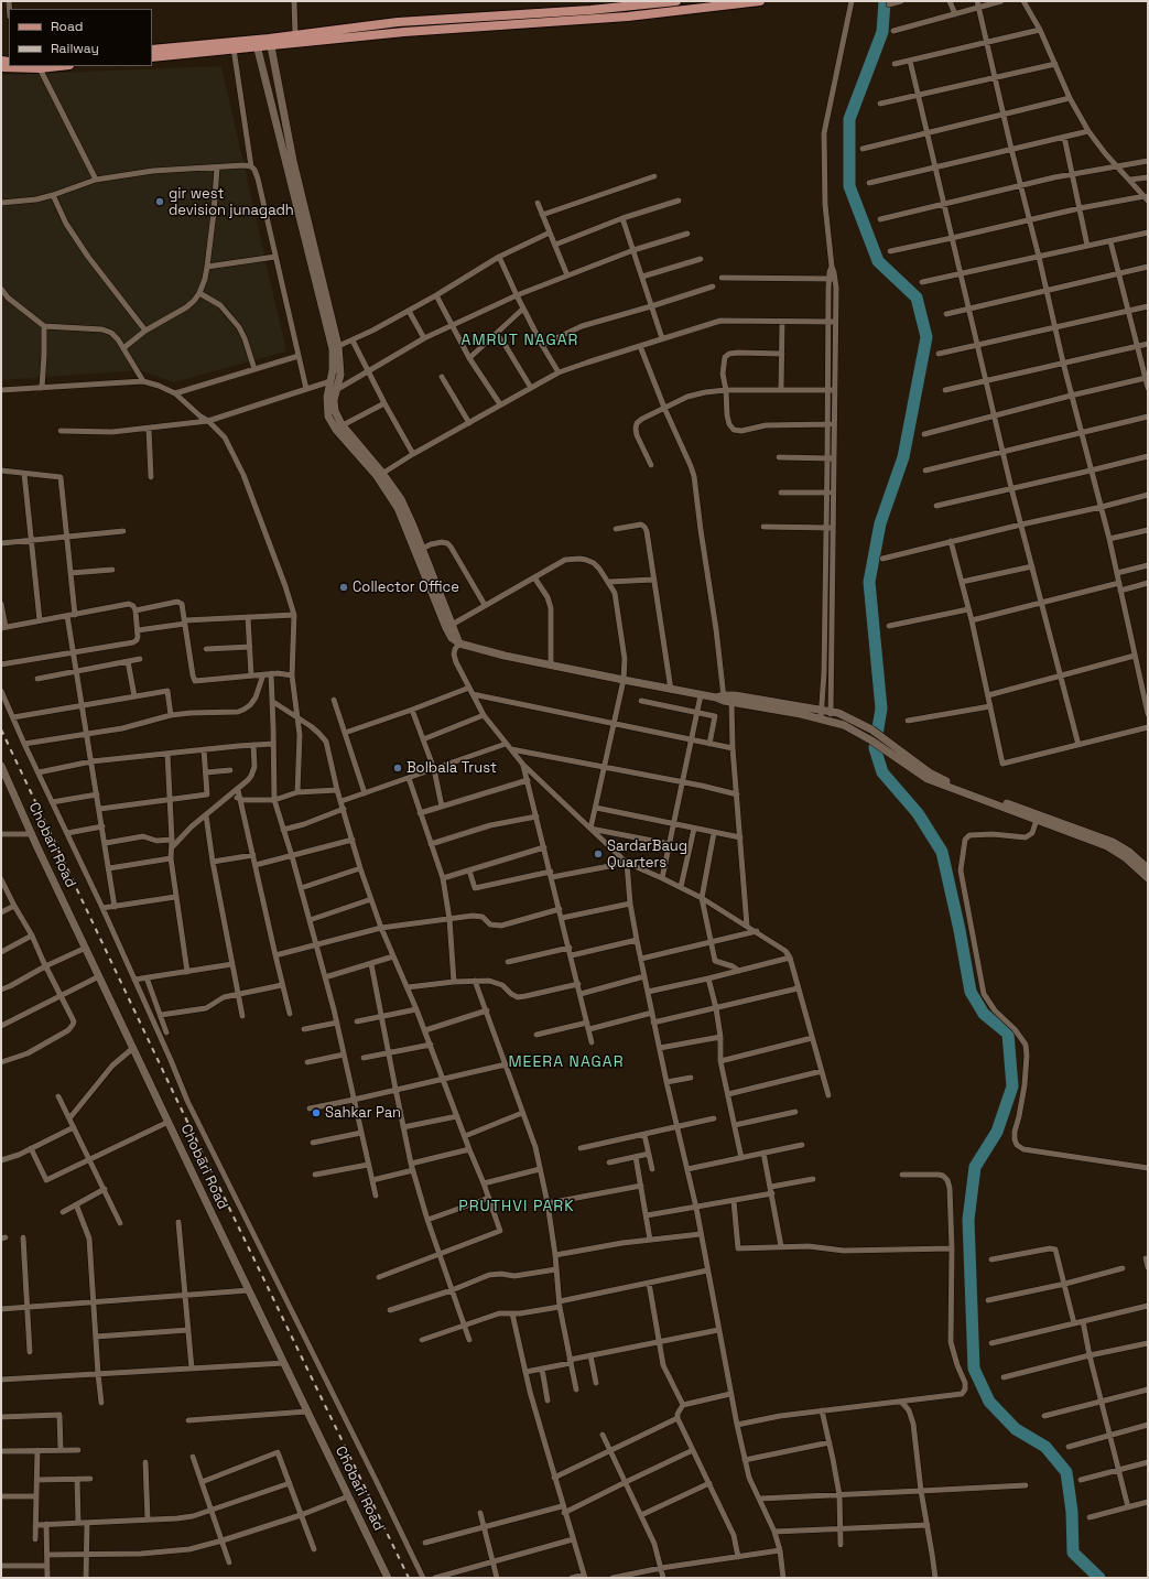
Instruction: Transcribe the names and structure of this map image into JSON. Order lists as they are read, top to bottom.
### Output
{
  "streets": {
    "street": ["Chobari Road"]
  },
  "districts": ["AMRUT NAGAR", "MEERA NAGAR", "PRUTHVI PARK"],
  "places": [
    "gir west devision junagadh",
    "Collector Office",
    "Bolbala Trust",
    "SardarBaug Quarters",
    "Sahkar Pan"
  ],
  "legend": ["Road", "Railway"]
}
